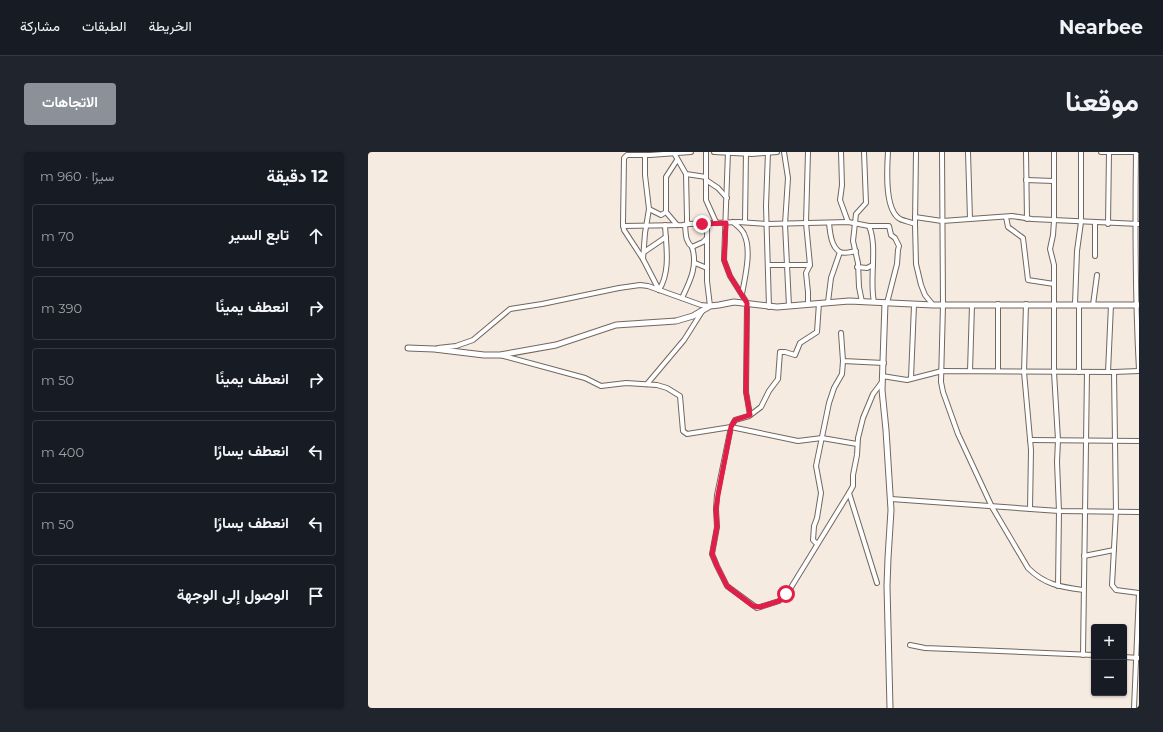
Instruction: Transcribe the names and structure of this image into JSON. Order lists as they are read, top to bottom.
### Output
{
  "page": {
    "header": "Nearbee",
    "nav": ["الخريطة", "الطبقات", "مشاركة"],
    "title": "موقعنا",
    "buttons": "الاتجاهات",
    "heading": ["12 دقيقة", "سيرًا · 960 m"],
    "list": [
      ["تابع السير", "70 m"],
      ["انعطف يمينًا", "390 m"],
      ["انعطف يمينًا", "50 m"],
      ["انعطف يسارًا", "400 m"],
      ["انعطف يسارًا", "50 m"],
      "الوصول إلى الوجهة"
    ],
    "map_buttons": ["+", "−"]
  }
}
